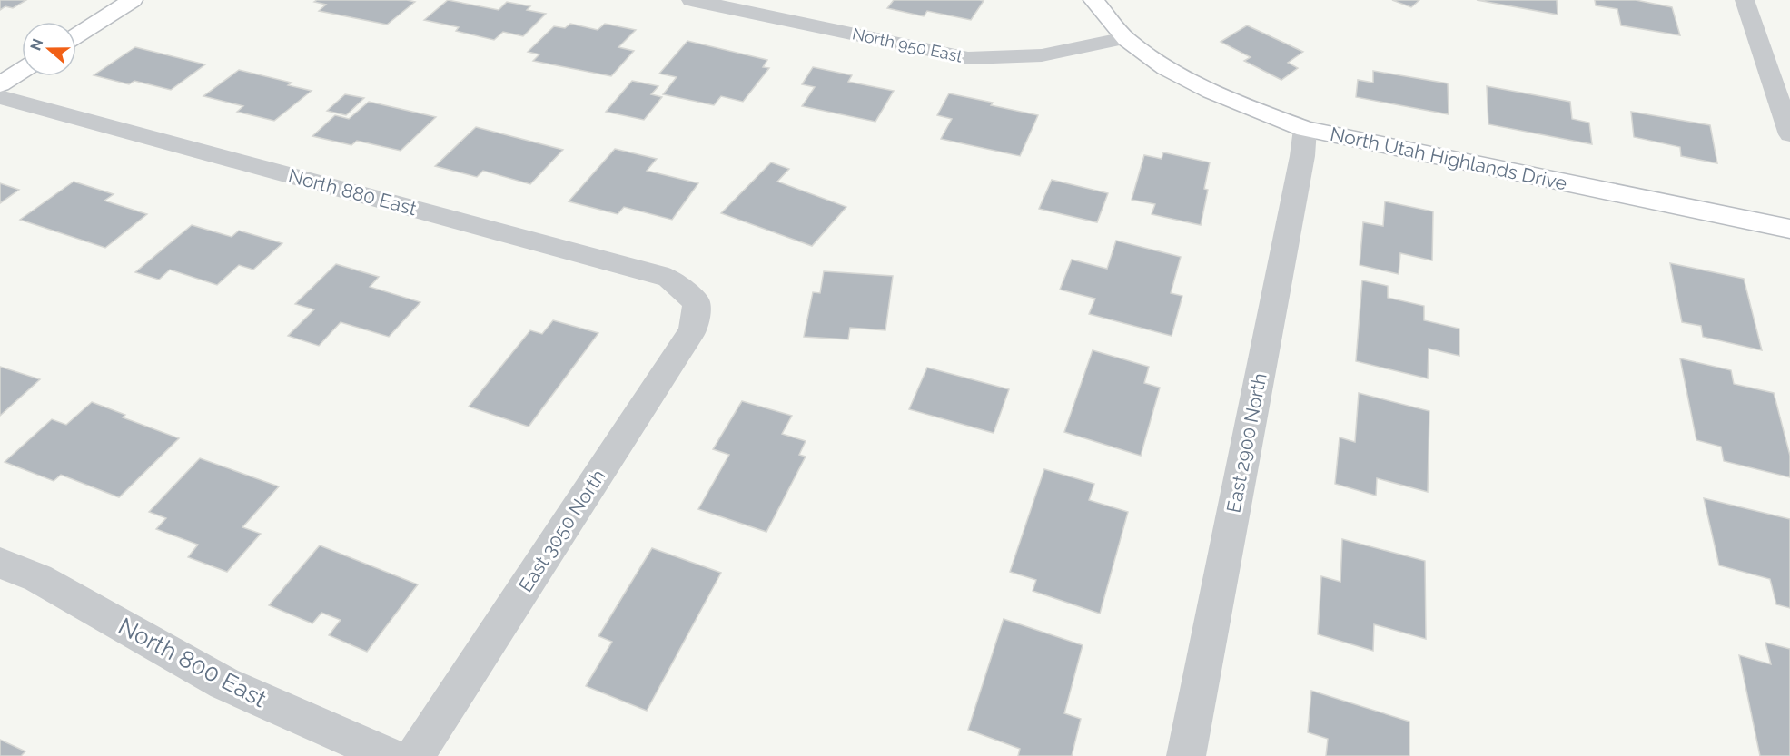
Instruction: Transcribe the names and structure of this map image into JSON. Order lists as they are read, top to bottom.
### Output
{
  "streets": {
    "street": [
      "North 950 East",
      "North Utah Highlands Drive",
      "North 880 East",
      "East 2900 North",
      "East 3050 North",
      "North 800 East"
    ]
  },
  "crossings": [
    ["North 950 East", "North Utah Highlands Drive"],
    ["North Utah Highlands Drive", "East 2900 North"],
    ["North 880 East", "East 3050 North"]
  ],
  "north": "left"
}
